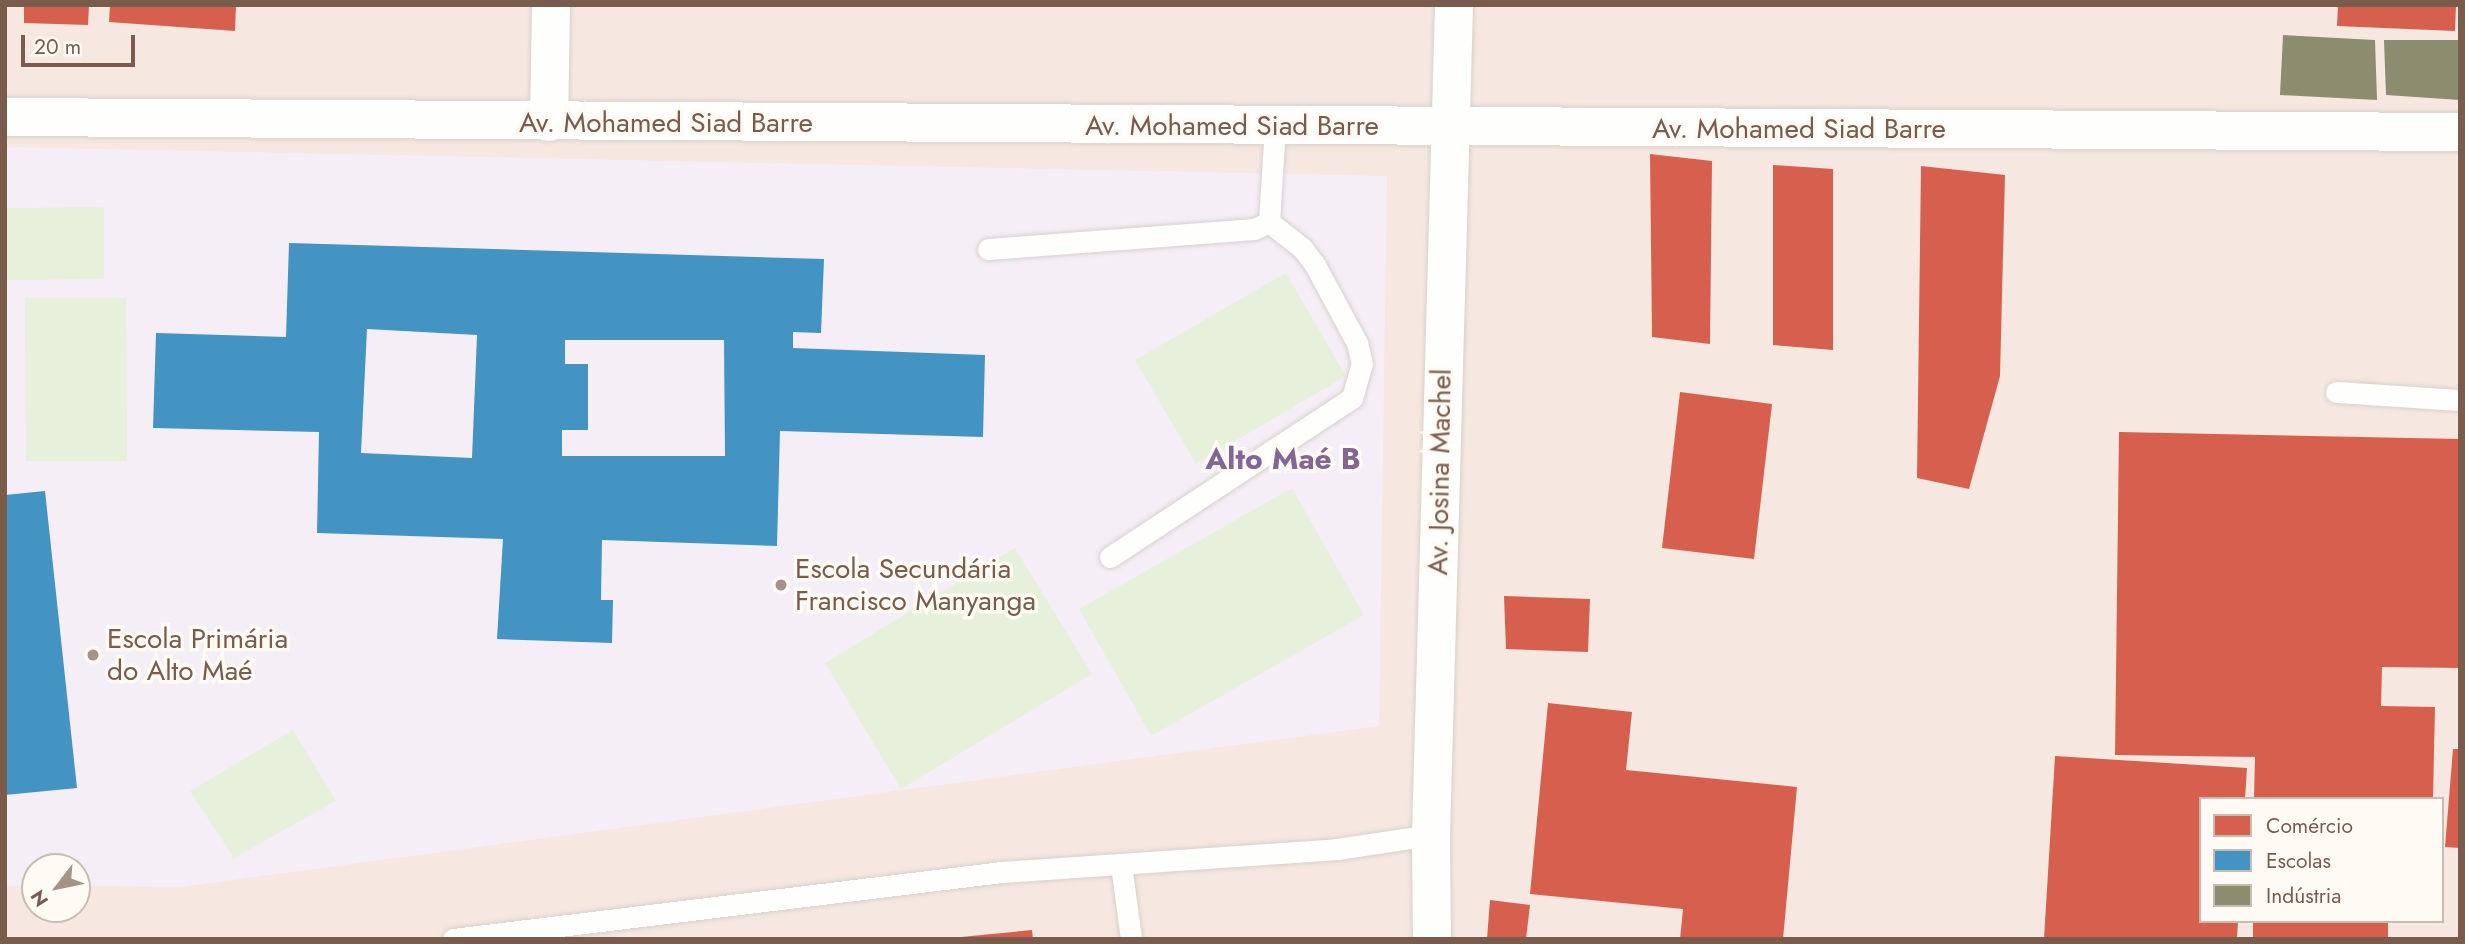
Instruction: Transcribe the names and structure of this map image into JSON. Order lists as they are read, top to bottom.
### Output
{
  "streets": {
    "street": ["Av. Mohamed Siad Barre", "Av. Josina Machel"]
  },
  "crossings": [
    ["Av. Mohamed Siad Barre", "Av. Josina Machel"]
  ],
  "districts": ["Alto Maé B"],
  "places": ["Escola Secundária Francisco Manyanga", "Escola Primária do Alto Maé"],
  "legend": ["Comércio", "Escolas", "Indústria"],
  "scale_bar": "20 m",
  "north": "bottom left"
}
